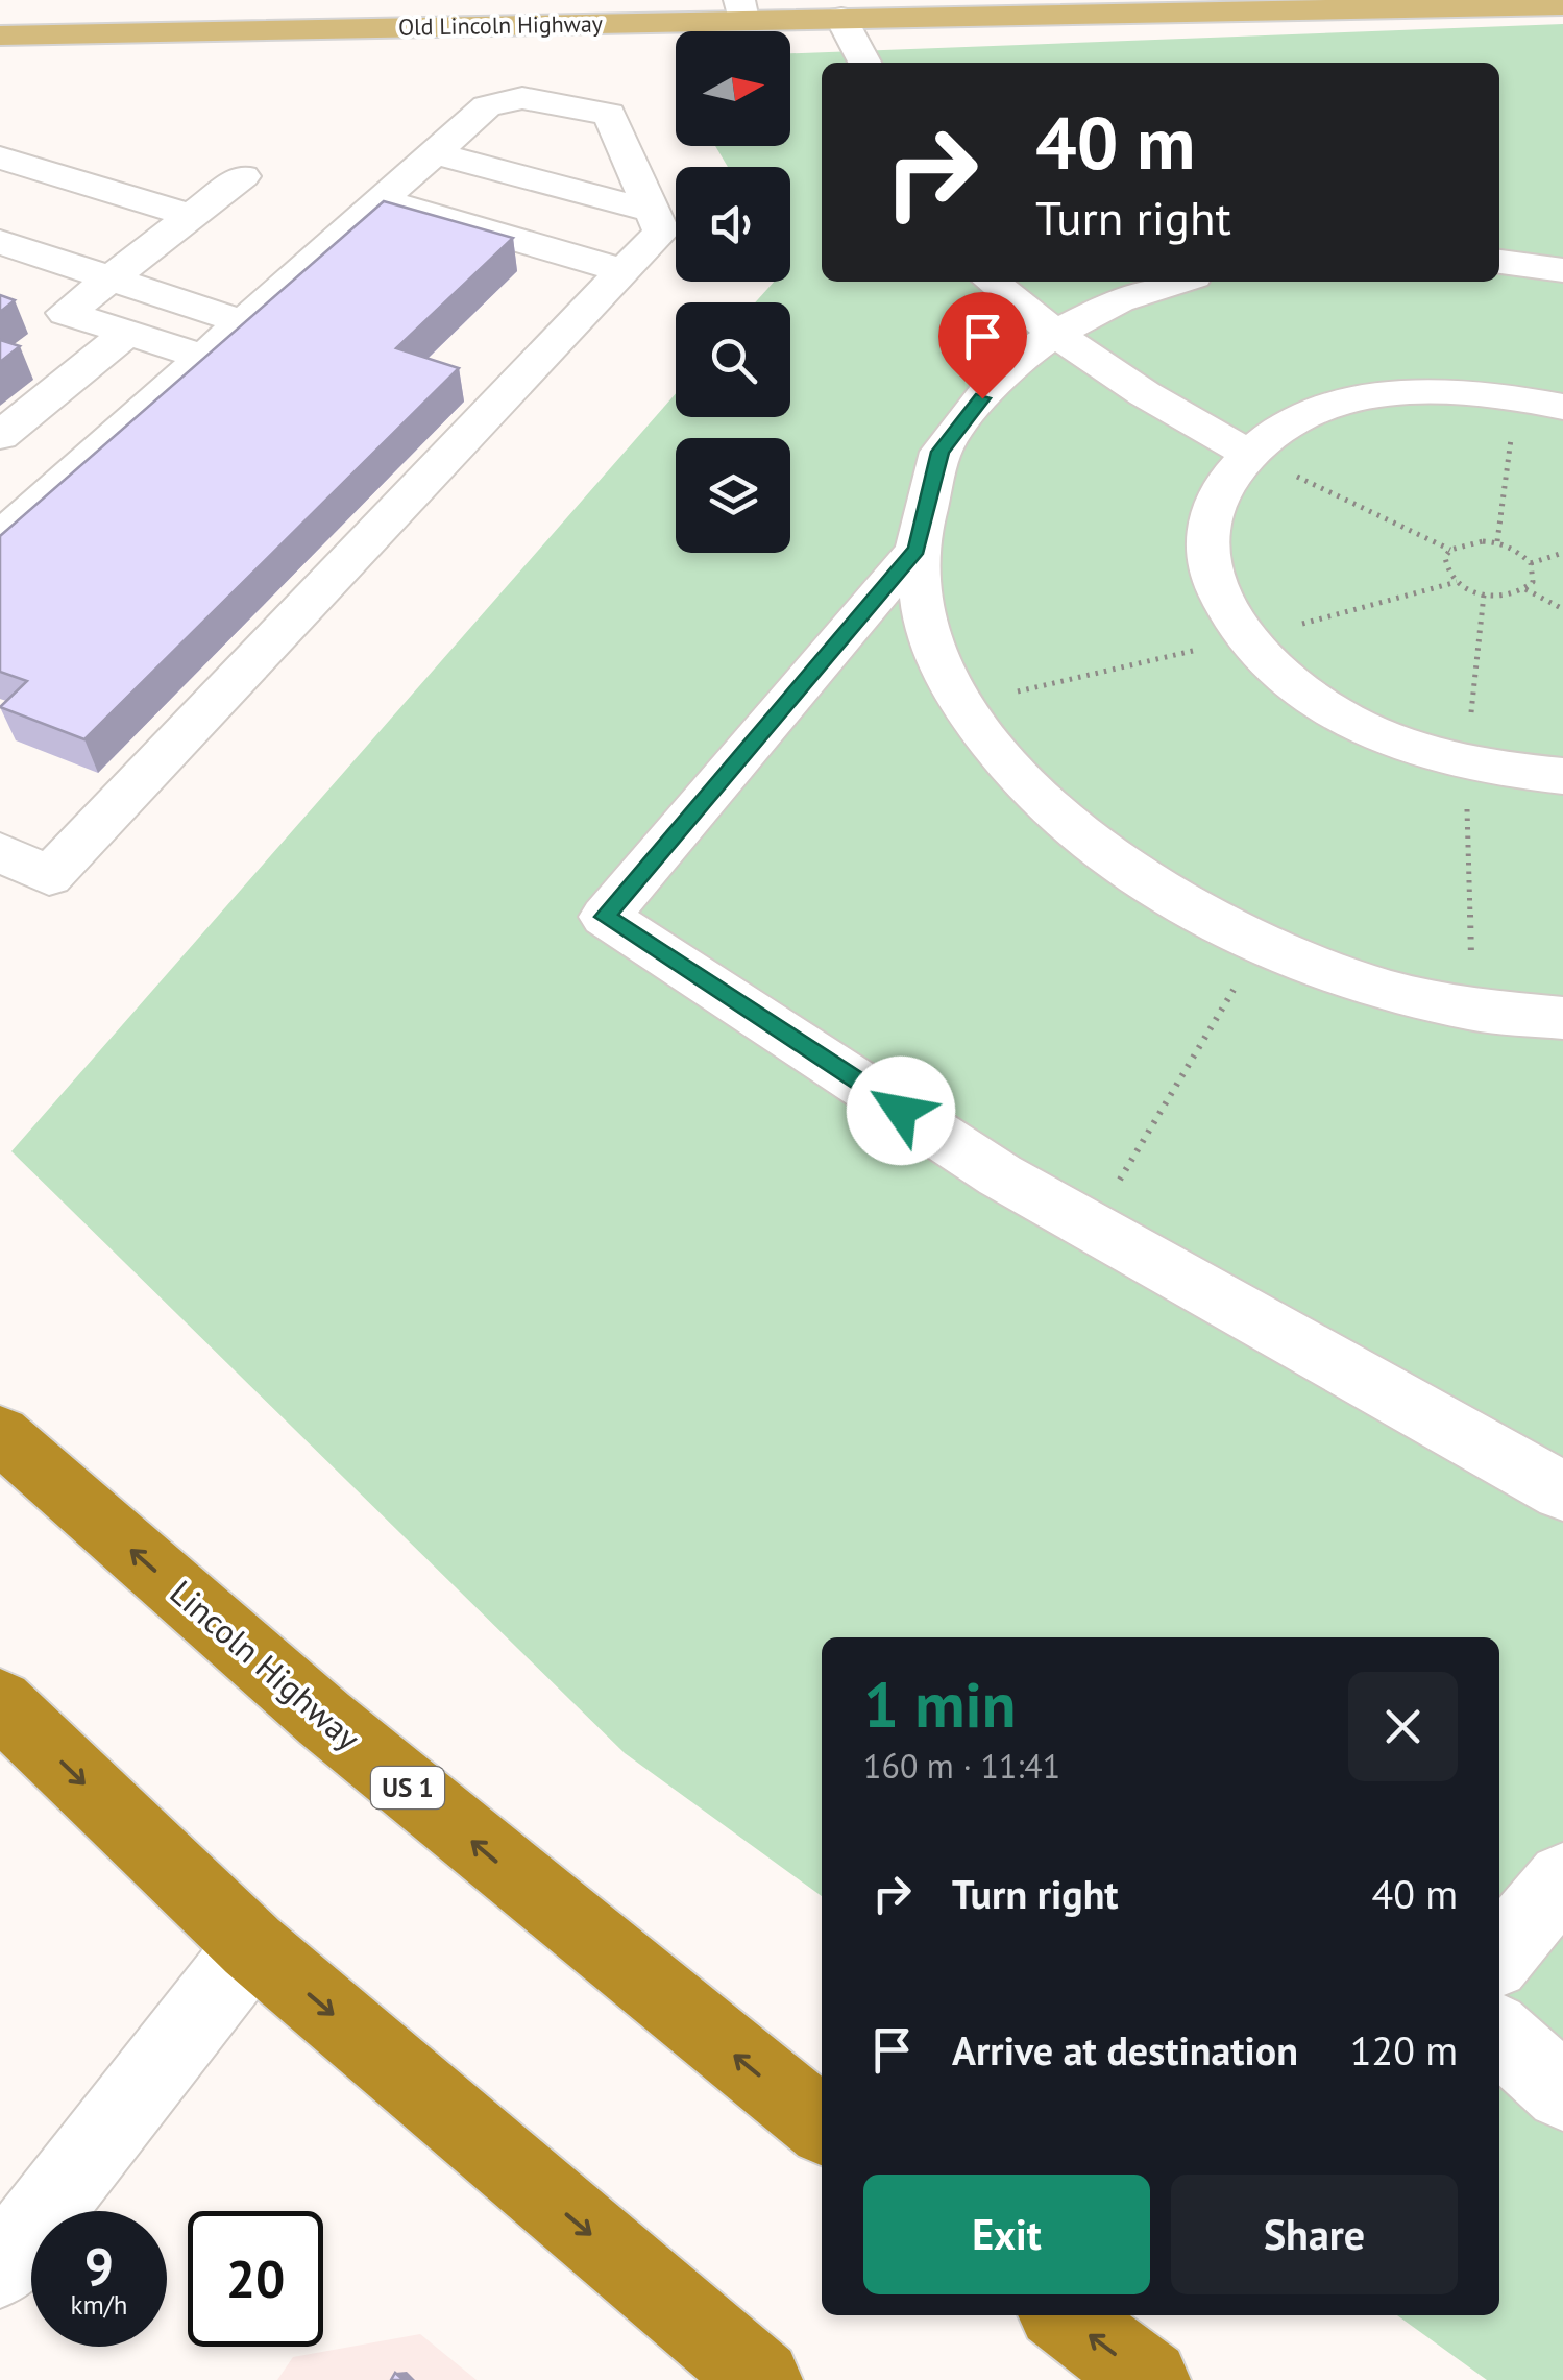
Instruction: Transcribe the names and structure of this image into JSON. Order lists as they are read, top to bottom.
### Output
{
  "streets": {
    "highway": ["Lincoln Highway", "US 1"],
    "main road": ["Old Lincoln Highway"]
  },
  "north": "right",
  "page": {
    "turn": ["40 m", "Turn right"],
    "heading": ["1 min", "160 m · 11:41"],
    "list": [
      {
        "name": "Turn right",
        "value": "40 m"
      },
      {
        "name": "Arrive at destination",
        "value": "120 m"
      }
    ],
    "buttons": ["Exit", "Share"],
    "speed": "9 km/h",
    "limit": "20"
  }
}
